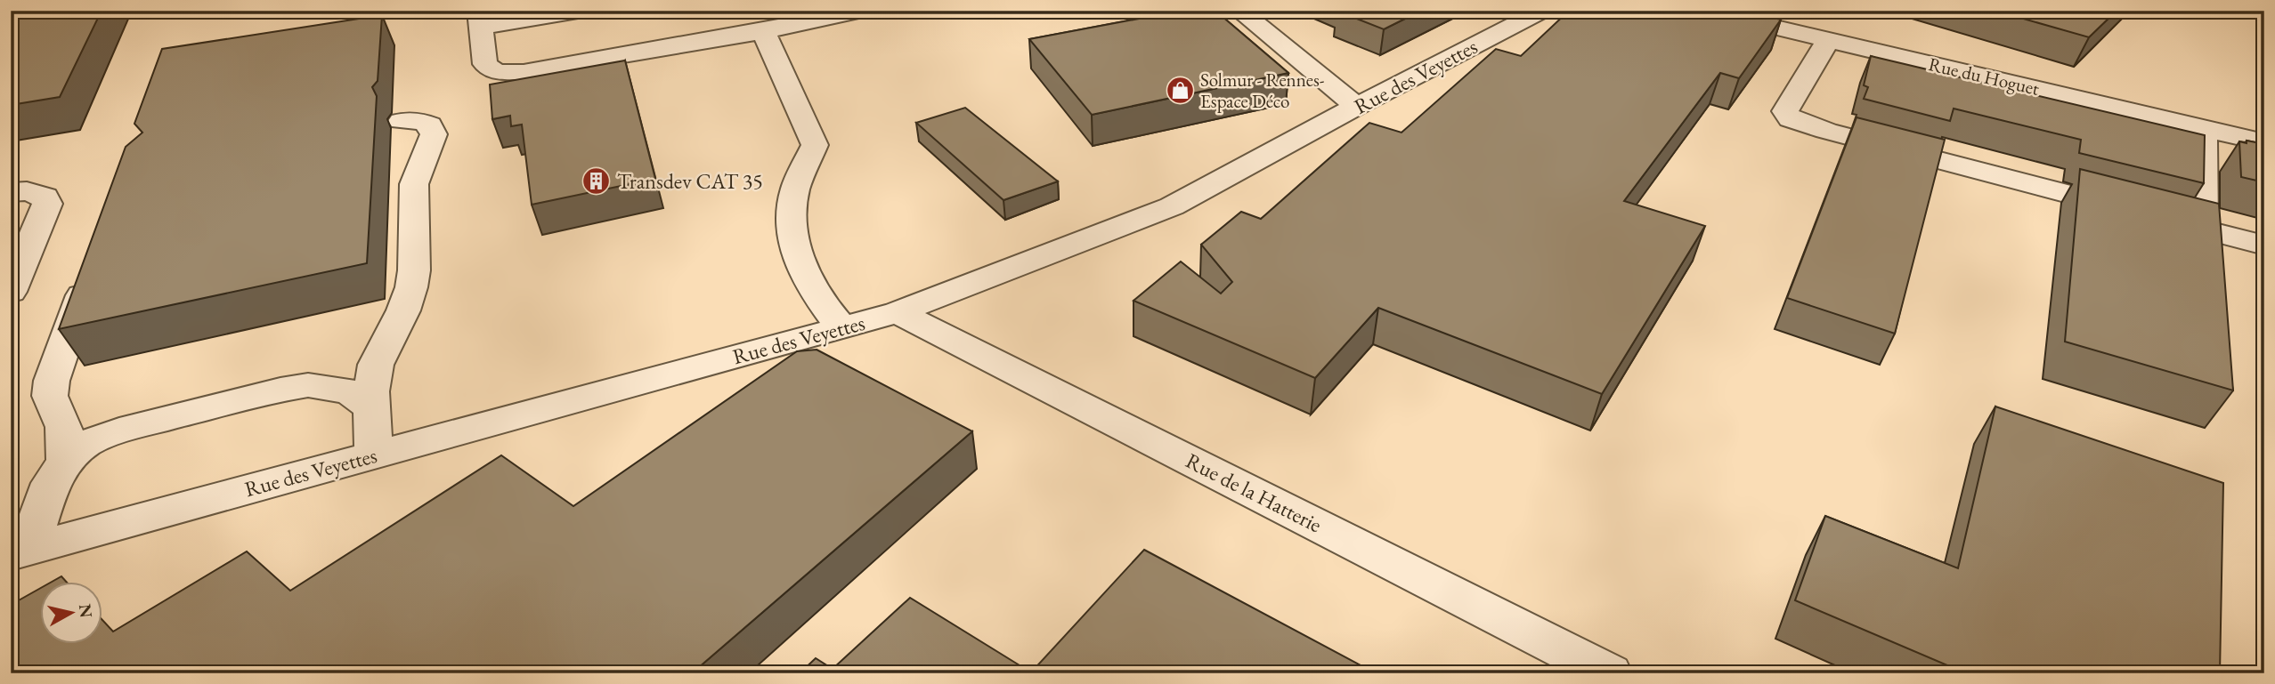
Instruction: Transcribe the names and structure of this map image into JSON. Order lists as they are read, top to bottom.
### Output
{
  "streets": {
    "street": ["Rue des Veyettes", "Rue du Hoguet", "Rue de la Hatterie"]
  },
  "crossings": [
    ["Rue des Veyettes", "Rue de la Hatterie"]
  ],
  "places": {
    "shop": ["Solmur - Rennes- Espace Déco"],
    "building": ["Transdev CAT 35"]
  },
  "north": "right"
}
